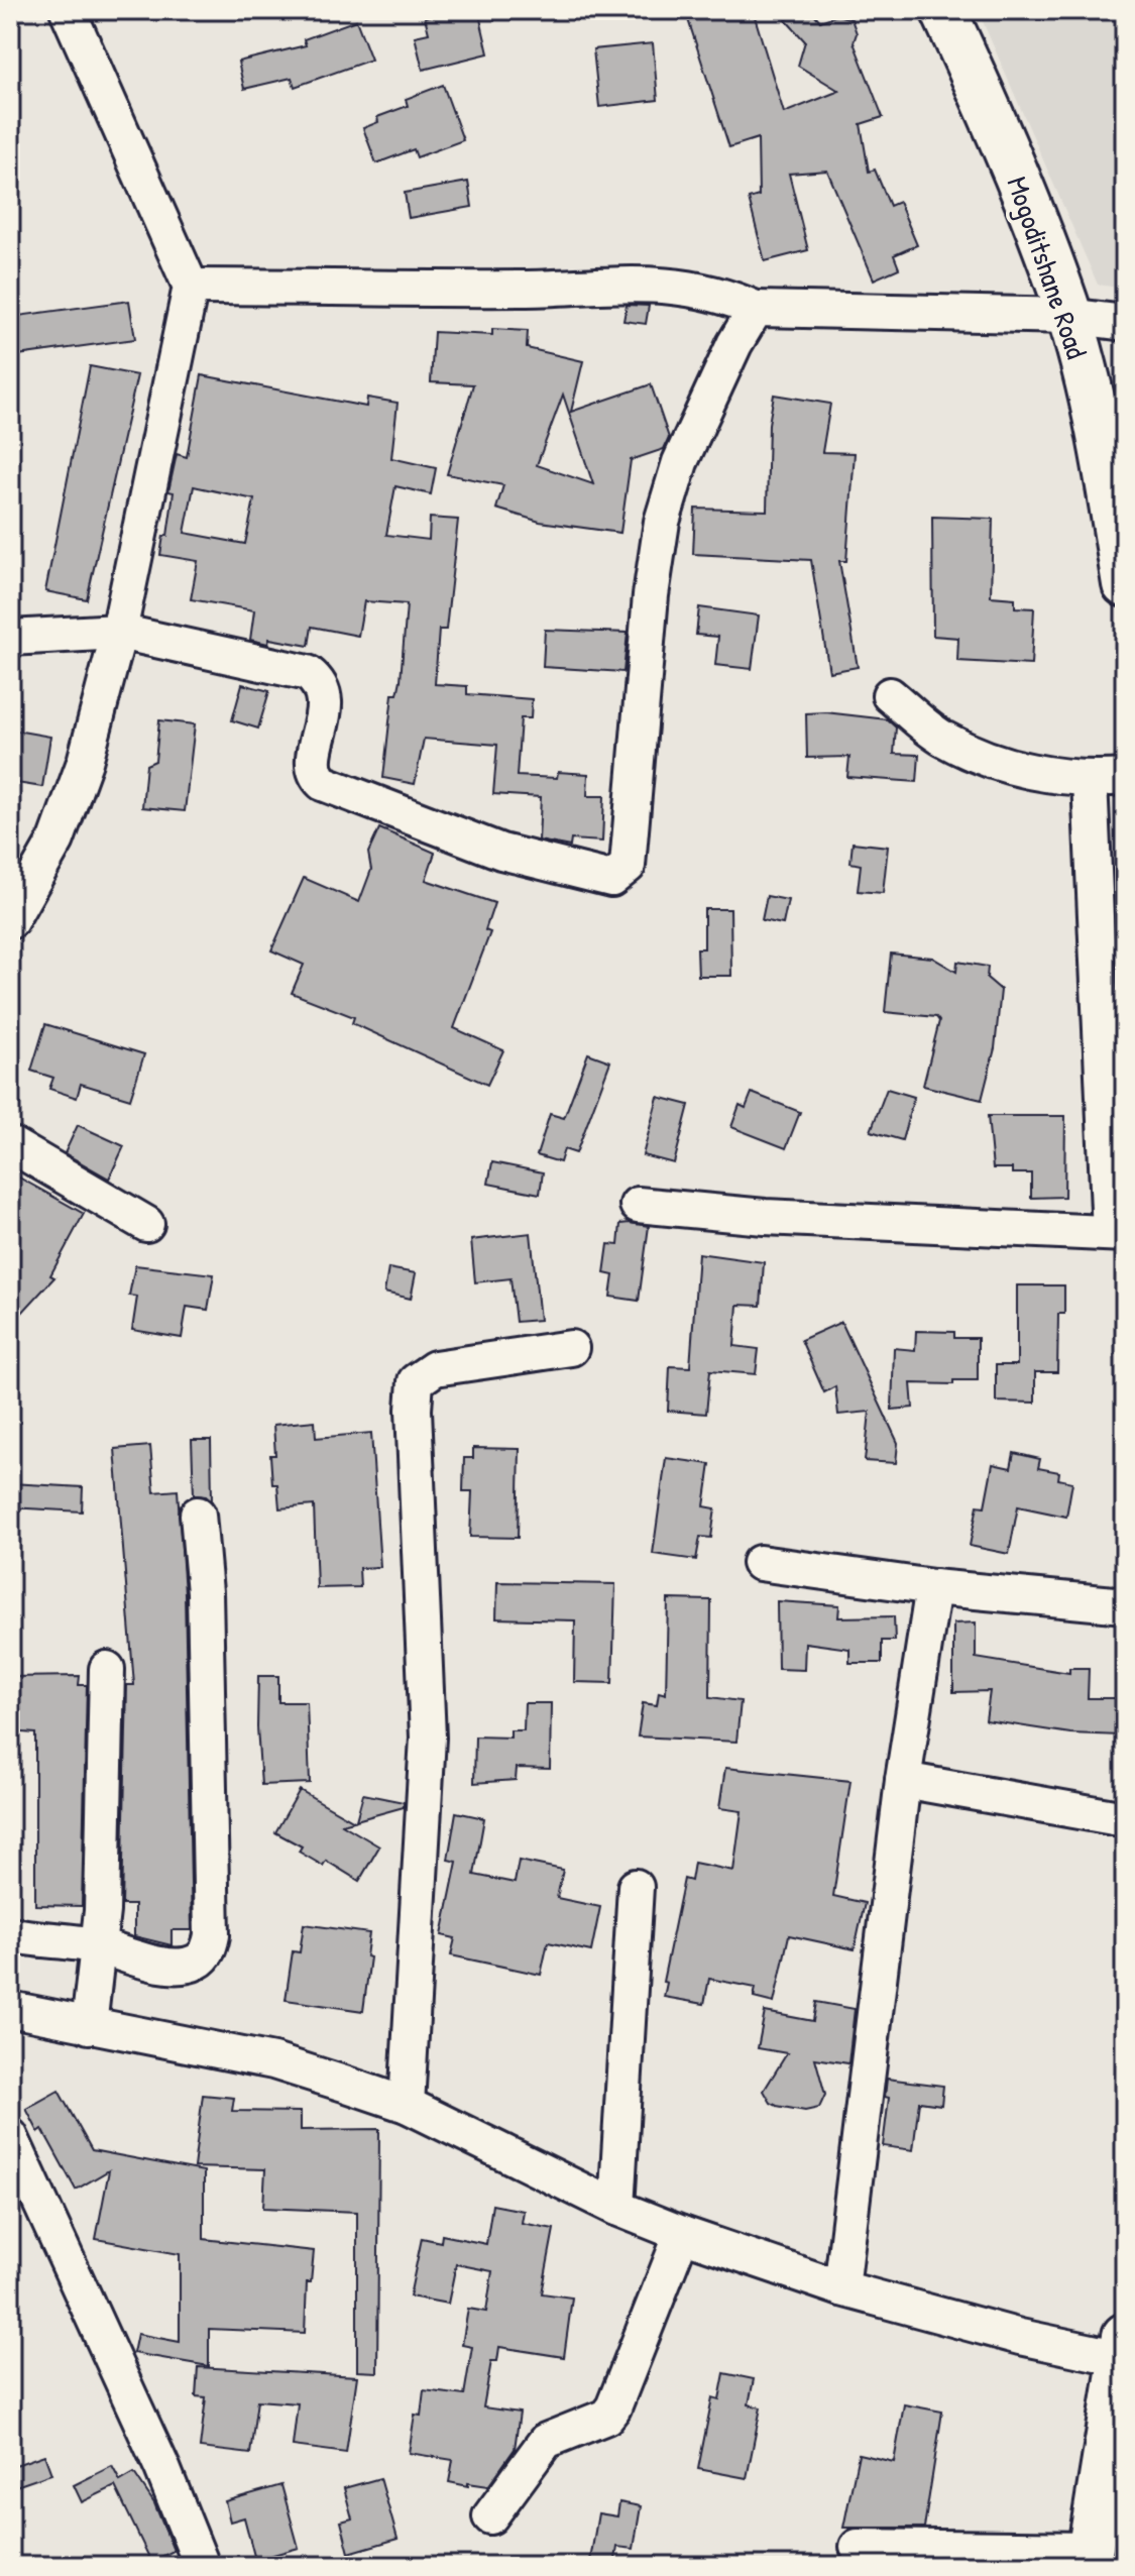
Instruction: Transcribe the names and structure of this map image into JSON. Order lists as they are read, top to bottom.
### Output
{
  "streets": {
    "main road": ["Mogoditshane Road"]
  }
}
